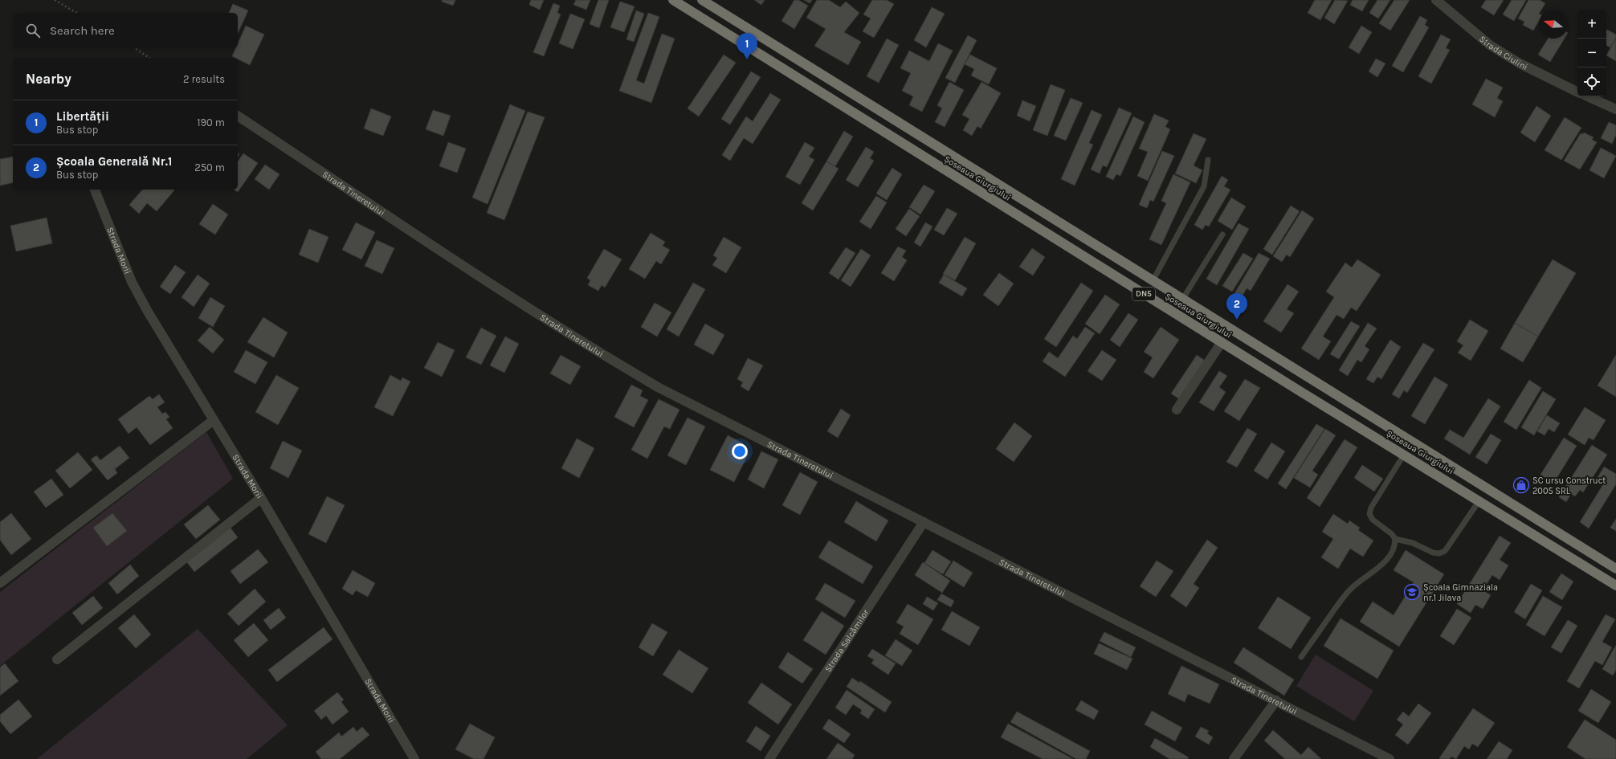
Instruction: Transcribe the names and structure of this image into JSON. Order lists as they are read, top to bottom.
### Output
{
  "streets": {
    "highway": ["Șoseaua Giurgiului", "DN5"],
    "street": [
      "Strada Ciulini",
      "Strada Tineretului",
      "Strada Morii",
      "Strada Salcâmilor"
    ]
  },
  "crossings": [
    ["Strada Tineretului", "Strada Salcâmilor"]
  ],
  "places": {
    "shop": ["SC ursu Construct 2005 SRL"],
    "school or university": ["Școala Gimnaziala nr.1 Jilava"]
  },
  "north": "left",
  "page": {
    "map_buttons": ["+", "−"],
    "search": "Search here",
    "pins": ["1", "2"],
    "heading": ["Nearby", "2 results"],
    "list": [
      {
        "mark": "1",
        "name": "Libertății",
        "note": "Bus stop",
        "value": "190 m"
      },
      {
        "mark": "2",
        "name": "Școala Generală Nr.1",
        "note": "Bus stop",
        "value": "250 m"
      }
    ]
  }
}
